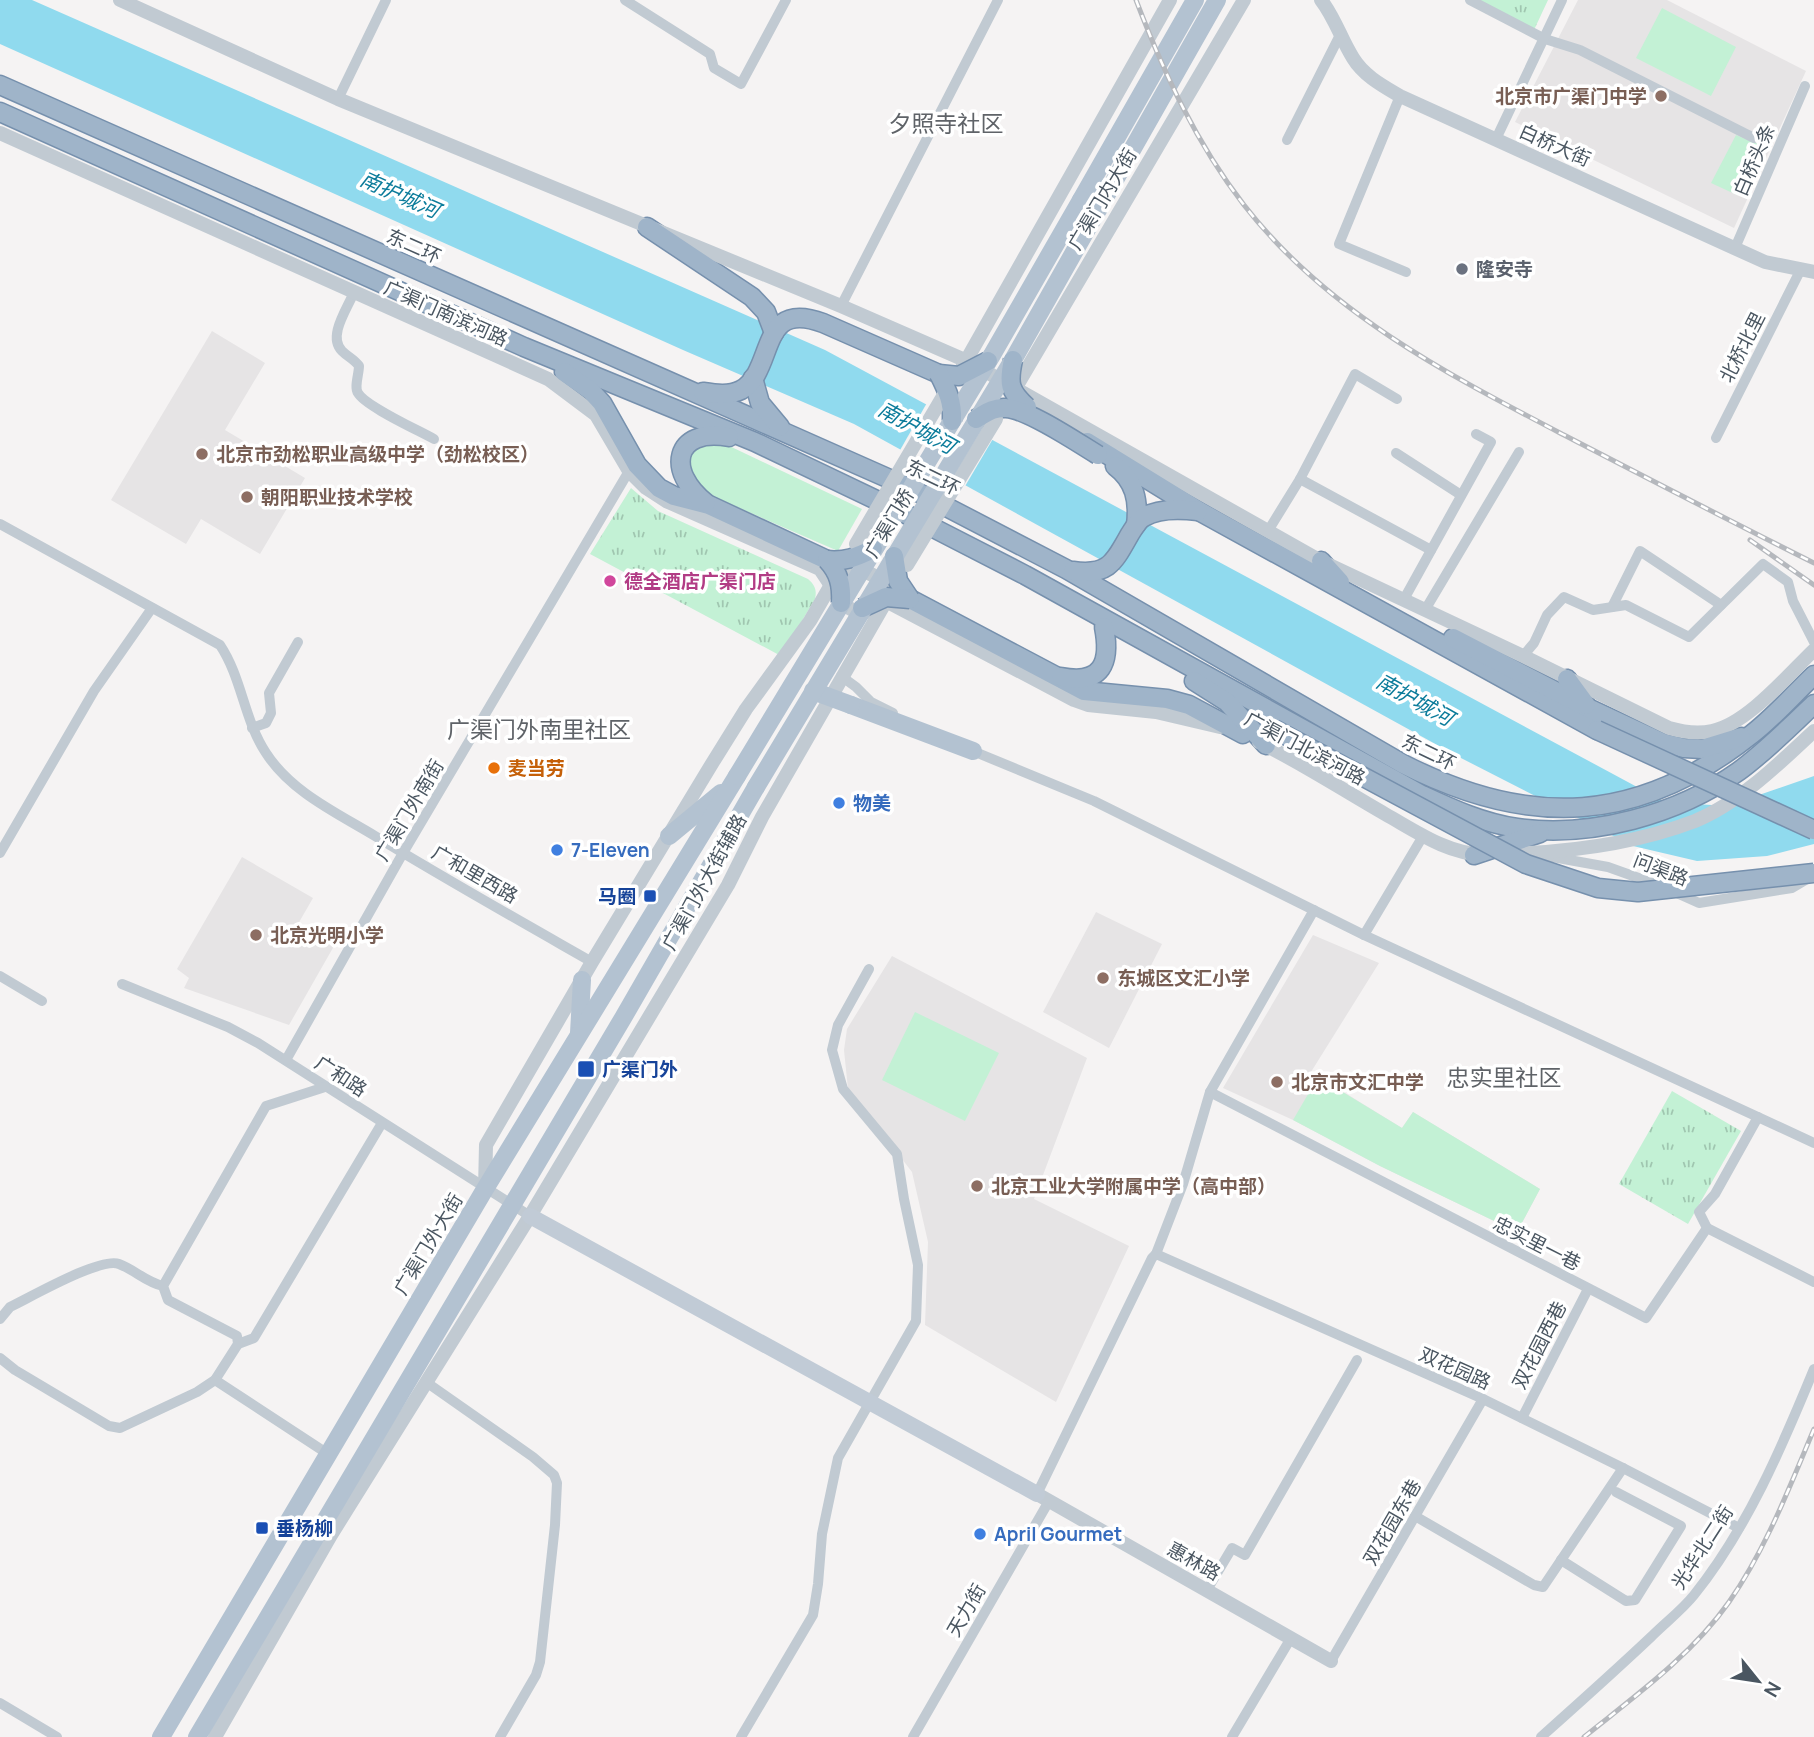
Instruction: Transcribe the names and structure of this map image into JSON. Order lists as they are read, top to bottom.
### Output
{
  "streets": {
    "highway": ["东二环"],
    "main road": ["广渠门内大街", "广渠门桥", "广渠门外大街"],
    "street": [
      "白桥大街",
      "白桥头条",
      "广渠门南滨河路",
      "北桥北里",
      "广渠门北滨河路",
      "广渠门外南街",
      "问渠路",
      "广和里西路",
      "广渠门外大街辅路",
      "广和路",
      "忠实里一巷",
      "双花园西巷",
      "双花园路",
      "双花园东巷",
      "光华北二街",
      "惠林路",
      "天力街"
    ]
  },
  "crossings": [
    ["白桥大街", "白桥头条"],
    ["白桥大街", "北桥北里"],
    ["广渠门内大街", "广渠门桥"],
    ["广渠门南滨河路", "广渠门北滨河路"],
    ["广渠门南滨河路", "广渠门外南街"],
    ["广渠门南滨河路", "广渠门外大街辅路"],
    ["广渠门桥", "广渠门外大街辅路"],
    ["广渠门桥", "广和路"],
    ["广渠门桥", "广渠门外大街"],
    ["广渠门北滨河路", "问渠路"],
    ["广渠门北滨河路", "广渠门外大街辅路"],
    ["广渠门外南街", "广和里西路"],
    ["广渠门外南街", "广和路"],
    ["广渠门外大街辅路", "广和路"],
    ["广和路", "广渠门外大街"],
    ["忠实里一巷", "双花园西巷"],
    ["忠实里一巷", "天力街"],
    ["双花园西巷", "双花园路"],
    ["双花园路", "双花园东巷"],
    ["双花园路", "光华北二街"],
    ["双花园路", "天力街"],
    ["双花园东巷", "惠林路"],
    ["惠林路", "天力街"]
  ],
  "districts": ["夕照寺社区", "广渠门外南里社区", "忠实里社区"],
  "water": ["南护城河"],
  "places": {
    "other": [
      "北京市广渠门中学",
      "隆安寺",
      "北京市劲松职业高级中学（劲松校区）",
      "朝阳职业技术学校",
      "德全酒店广渠门店",
      "麦当劳",
      "物美",
      "7-Eleven",
      "北京光明小学",
      "东城区文汇小学",
      "北京市文汇中学",
      "北京工业大学附属中学（高中部）",
      "April Gourmet"
    ],
    "transit": ["马圈", "广渠门外", "垂杨柳"]
  },
  "north": "bottom right"
}
